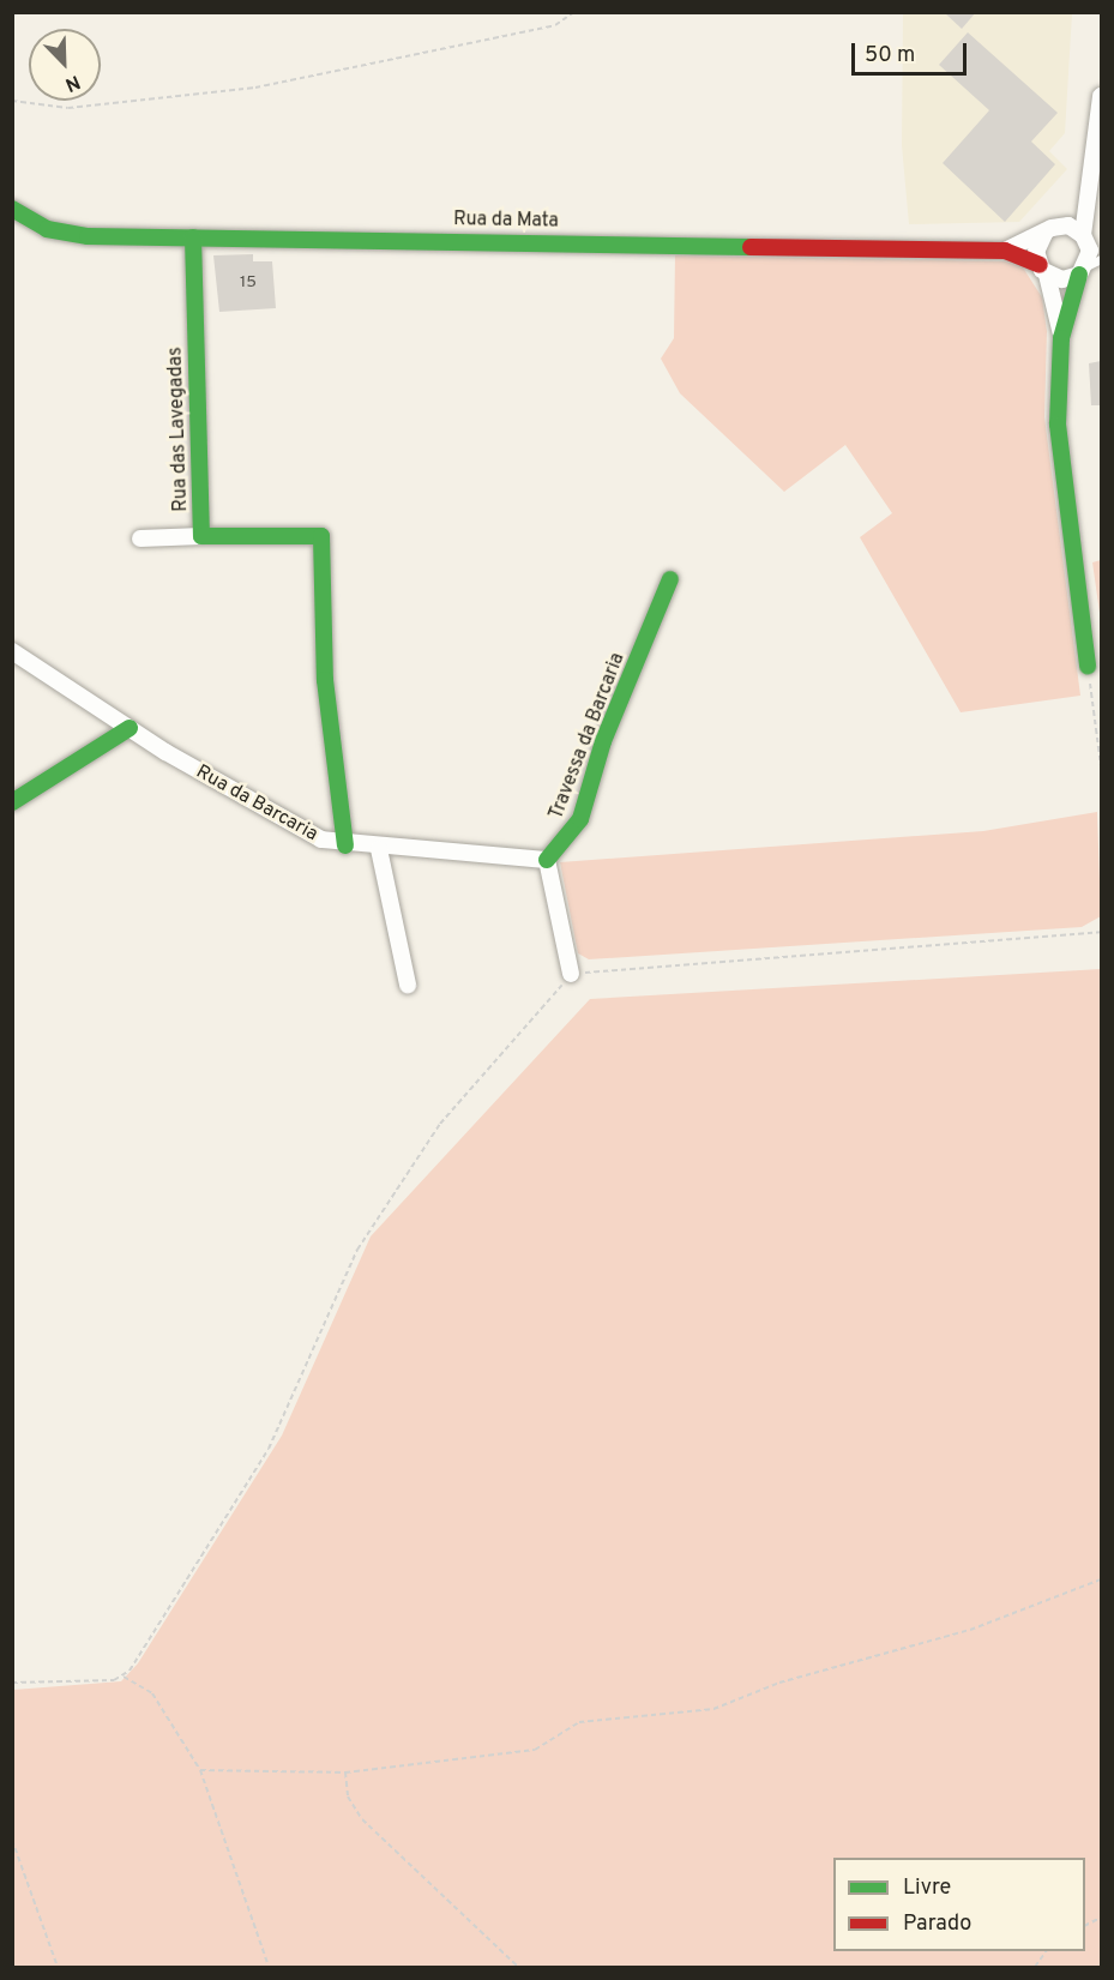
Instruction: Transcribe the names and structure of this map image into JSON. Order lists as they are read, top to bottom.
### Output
{
  "streets": {
    "street": [
      "Rua da Mata",
      "Rua das Lavegadas",
      "Travessa da Barcaria",
      "Rua da Barcaria"
    ]
  },
  "crossings": [
    ["Rua da Mata", "Rua das Lavegadas"],
    ["Rua das Lavegadas", "Rua da Barcaria"],
    ["Travessa da Barcaria", "Rua da Barcaria"]
  ],
  "house_numbers": ["15"],
  "legend": ["Livre", "Parado"],
  "scale_bar": "50 m",
  "north": "bottom right"
}
